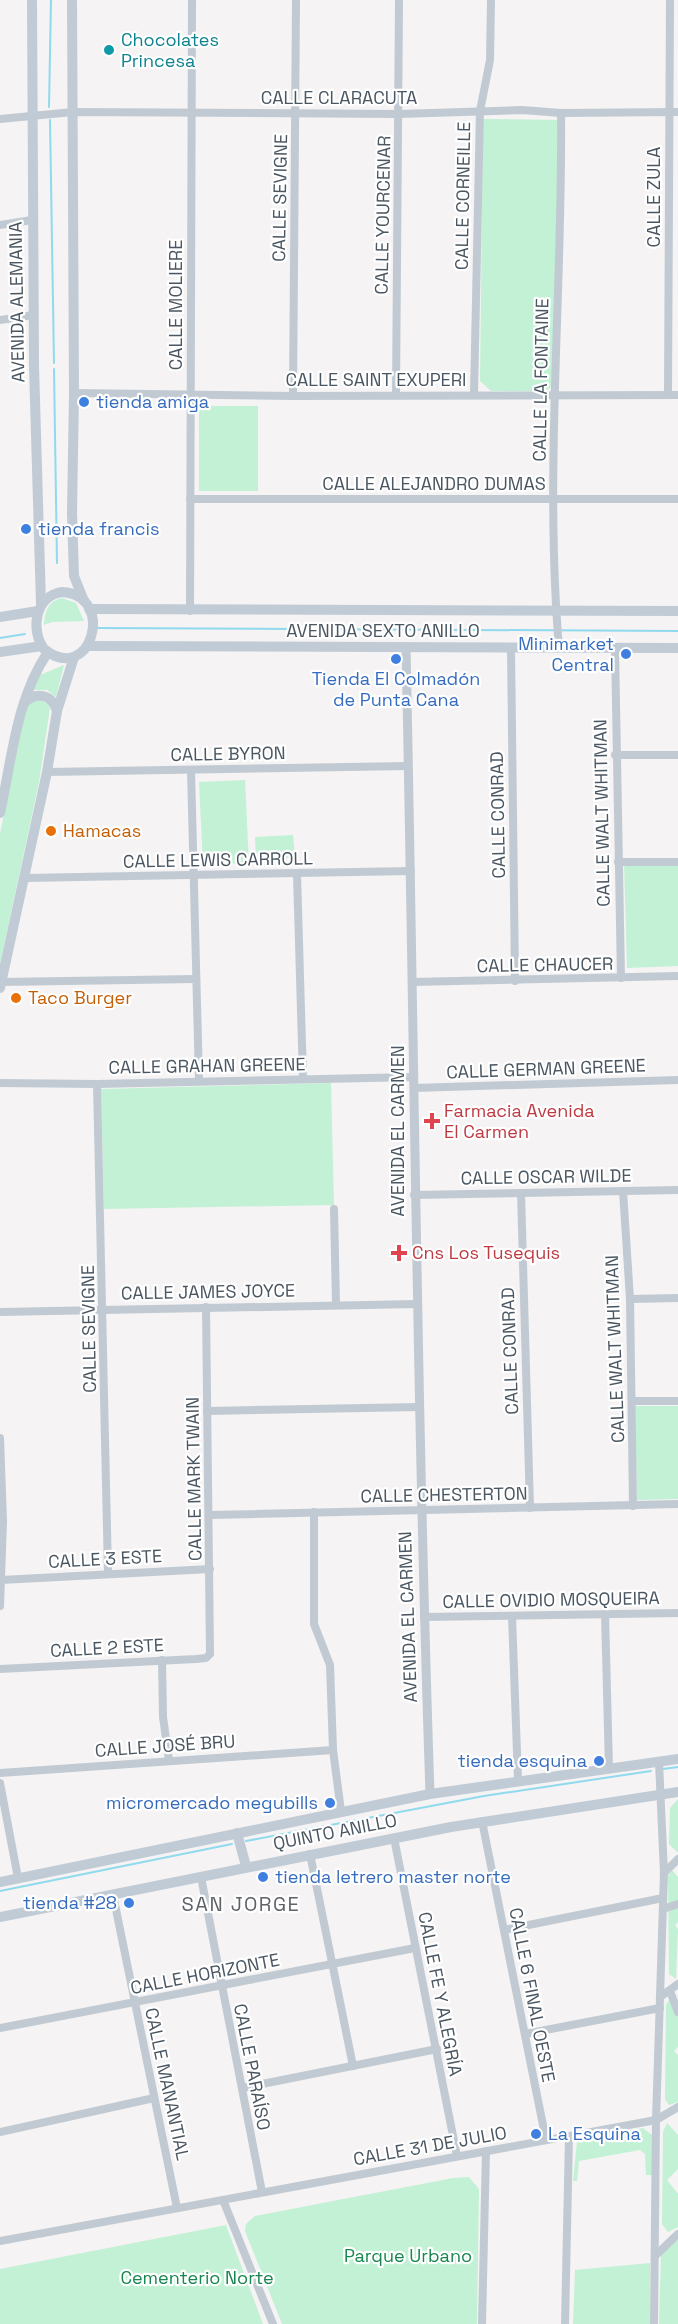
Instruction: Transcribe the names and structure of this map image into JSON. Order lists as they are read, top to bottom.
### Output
{
  "streets": {
    "main road": ["AVENIDA ALEMANIA", "AVENIDA SEXTO ANILLO", "QUINTO ANILLO"],
    "street": [
      "CALLE CLARACUTA",
      "CALLE CORNEILLE",
      "CALLE ZULA",
      "CALLE SEVIGNE",
      "CALLE YOURCENAR",
      "CALLE MOLIERE",
      "CALLE SAINT EXUPERI",
      "CALLE LA FONTAINE",
      "CALLE ALEJANDRO DUMAS",
      "CALLE BYRON",
      "CALLE WALT WHITMAN",
      "CALLE CONRAD",
      "CALLE LEWIS CARROLL",
      "CALLE CHAUCER",
      "CALLE GRAHAN GREENE",
      "CALLE GERMAN GREENE",
      "AVENIDA EL CARMEN",
      "CALLE OSCAR WILDE",
      "CALLE JAMES JOYCE",
      "CALLE MARK TWAIN",
      "CALLE CHESTERTON",
      "CALLE 3 ESTE",
      "CALLE OVIDIO MOSQUEIRA",
      "CALLE 2 ESTE",
      "CALLE JOSÉ BRU",
      "CALLE HORIZONTE",
      "CALLE FE Y ALEGRÍA",
      "CALLE 6 FINAL OESTE",
      "CALLE PARAÍSO",
      "CALLE MANANTIAL",
      "CALLE 31 DE JULIO"
    ]
  },
  "crossings": [
    ["CALLE CLARACUTA", "CALLE CORNEILLE"],
    ["CALLE CLARACUTA", "CALLE ZULA"],
    ["CALLE CLARACUTA", "CALLE SEVIGNE"],
    ["CALLE CLARACUTA", "CALLE YOURCENAR"],
    ["CALLE CLARACUTA", "AVENIDA ALEMANIA"],
    ["CALLE CLARACUTA", "CALLE MOLIERE"],
    ["CALLE CLARACUTA", "CALLE LA FONTAINE"],
    ["CALLE CORNEILLE", "CALLE SAINT EXUPERI"],
    ["CALLE ZULA", "CALLE SAINT EXUPERI"],
    ["CALLE SEVIGNE", "CALLE SAINT EXUPERI"],
    ["CALLE SEVIGNE", "CALLE GRAHAN GREENE"],
    ["CALLE SEVIGNE", "CALLE JAMES JOYCE"],
    ["CALLE SEVIGNE", "CALLE 3 ESTE"],
    ["CALLE YOURCENAR", "CALLE SAINT EXUPERI"],
    ["AVENIDA ALEMANIA", "AVENIDA SEXTO ANILLO"],
    ["CALLE MOLIERE", "CALLE SAINT EXUPERI"],
    ["CALLE MOLIERE", "CALLE ALEJANDRO DUMAS"],
    ["CALLE MOLIERE", "AVENIDA SEXTO ANILLO"],
    ["CALLE SAINT EXUPERI", "CALLE LA FONTAINE"],
    ["CALLE LA FONTAINE", "CALLE ALEJANDRO DUMAS"],
    ["CALLE LA FONTAINE", "AVENIDA SEXTO ANILLO"],
    ["AVENIDA SEXTO ANILLO", "CALLE WALT WHITMAN"],
    ["AVENIDA SEXTO ANILLO", "CALLE CONRAD"],
    ["AVENIDA SEXTO ANILLO", "AVENIDA EL CARMEN"],
    ["CALLE BYRON", "AVENIDA EL CARMEN"],
    ["CALLE WALT WHITMAN", "CALLE CHAUCER"],
    ["CALLE WALT WHITMAN", "CALLE OSCAR WILDE"],
    ["CALLE WALT WHITMAN", "CALLE CHESTERTON"],
    ["CALLE CONRAD", "CALLE CHAUCER"],
    ["CALLE CONRAD", "CALLE OSCAR WILDE"],
    ["CALLE CONRAD", "CALLE CHESTERTON"],
    ["CALLE LEWIS CARROLL", "AVENIDA EL CARMEN"],
    ["CALLE CHAUCER", "AVENIDA EL CARMEN"],
    ["CALLE GRAHAN GREENE", "AVENIDA EL CARMEN"],
    ["CALLE GERMAN GREENE", "AVENIDA EL CARMEN"],
    ["AVENIDA EL CARMEN", "CALLE OSCAR WILDE"],
    ["AVENIDA EL CARMEN", "CALLE JAMES JOYCE"],
    ["AVENIDA EL CARMEN", "CALLE CHESTERTON"],
    ["AVENIDA EL CARMEN", "CALLE OVIDIO MOSQUEIRA"],
    ["AVENIDA EL CARMEN", "QUINTO ANILLO"],
    ["CALLE JAMES JOYCE", "CALLE MARK TWAIN"],
    ["CALLE MARK TWAIN", "CALLE CHESTERTON"],
    ["CALLE MARK TWAIN", "CALLE 3 ESTE"],
    ["CALLE MARK TWAIN", "CALLE 2 ESTE"],
    ["QUINTO ANILLO", "CALLE FE Y ALEGRÍA"],
    ["QUINTO ANILLO", "CALLE 6 FINAL OESTE"],
    ["QUINTO ANILLO", "CALLE PARAÍSO"],
    ["QUINTO ANILLO", "CALLE MANANTIAL"],
    ["CALLE HORIZONTE", "CALLE FE Y ALEGRÍA"],
    ["CALLE HORIZONTE", "CALLE PARAÍSO"],
    ["CALLE HORIZONTE", "CALLE MANANTIAL"],
    ["CALLE FE Y ALEGRÍA", "CALLE 31 DE JULIO"],
    ["CALLE 6 FINAL OESTE", "CALLE 31 DE JULIO"],
    ["CALLE PARAÍSO", "CALLE 31 DE JULIO"],
    ["CALLE MANANTIAL", "CALLE 31 DE JULIO"]
  ],
  "districts": ["SAN JORGE"],
  "parks": ["Parque Urbano", "Cementerio Norte"],
  "places": {
    "other": [
      "Chocolates Princesa",
      "tienda amiga",
      "tienda francis",
      "Minimarket Central",
      "Tienda El Colmadón de Punta Cana",
      "Hamacas",
      "Taco Burger",
      "tienda esquina",
      "micromercado megubills",
      "tienda letrero master norte",
      "tienda #28",
      "La Esquina"
    ],
    "health": ["Farmacia Avenida El Carmen", "Cns Los Tusequis"]
  }
}
